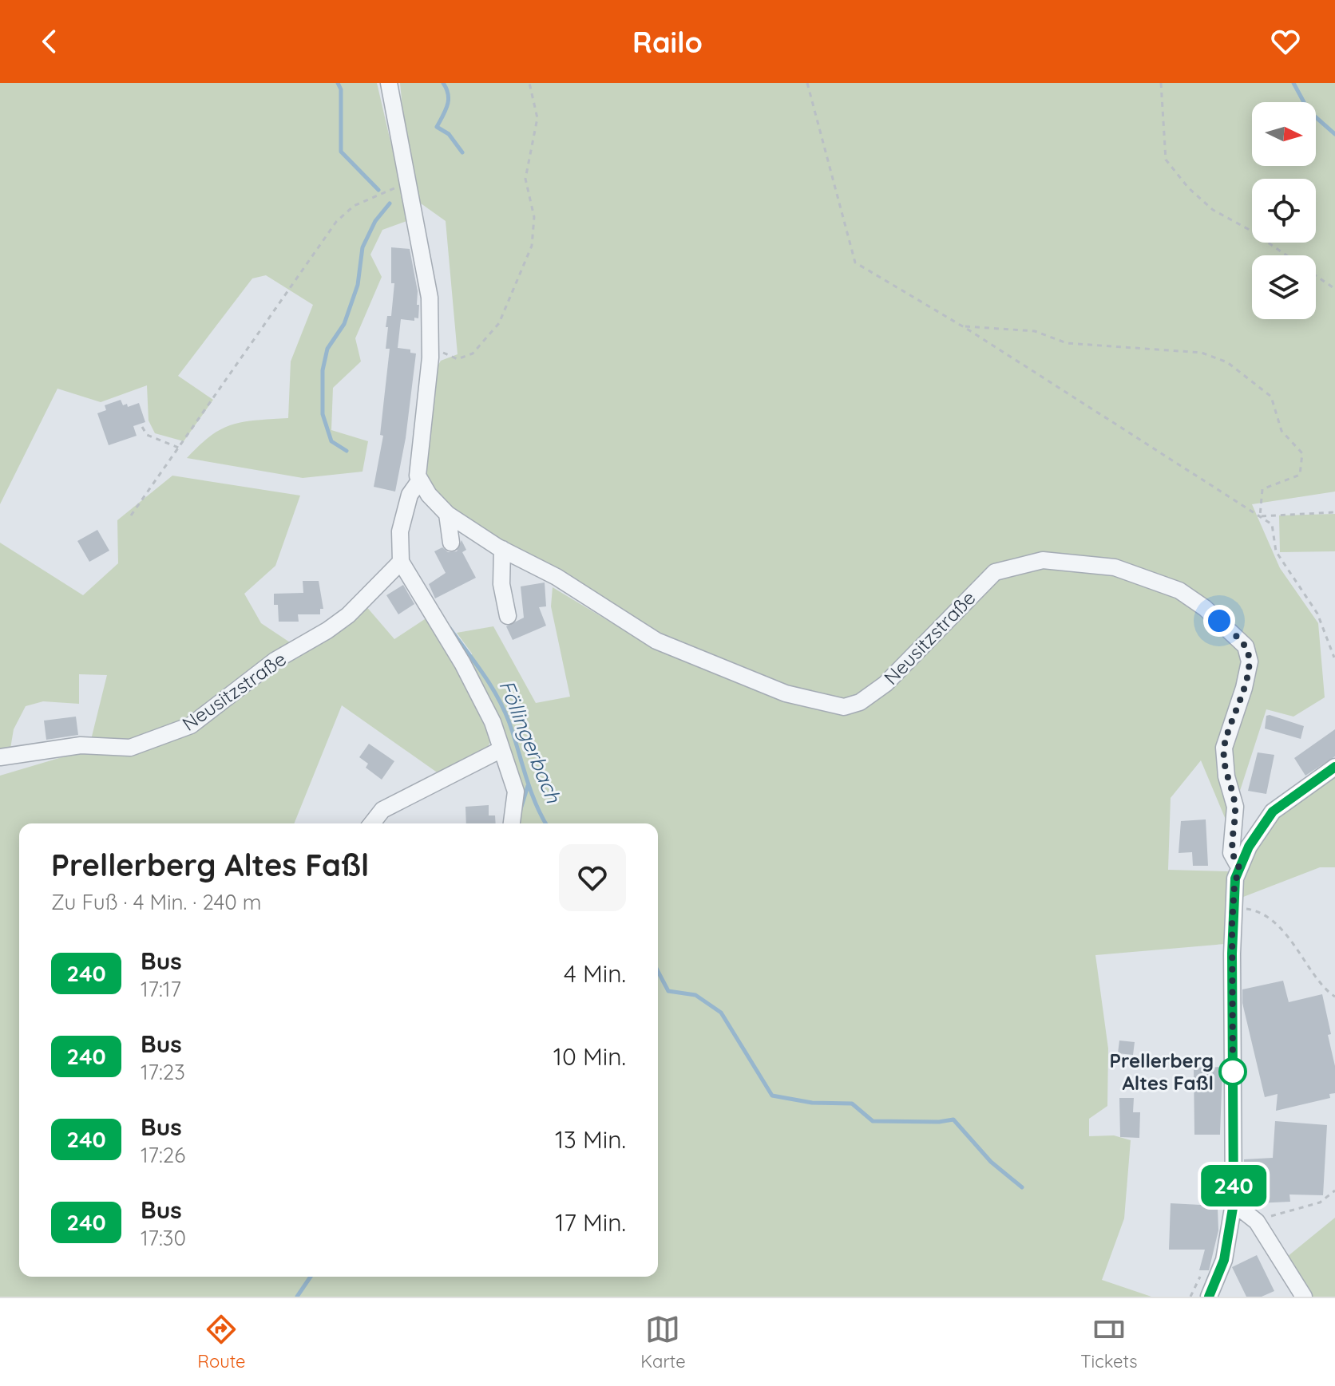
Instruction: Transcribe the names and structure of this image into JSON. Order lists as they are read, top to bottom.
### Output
{
  "streets": {
    "street": ["Neusitzstraße"]
  },
  "water": ["Föllingerbach"],
  "places": ["Prellerberg Altes Faßl"],
  "lines": ["bus line 240"],
  "north": "right",
  "page": {
    "header": "Railo",
    "on_map": "240",
    "heading": ["Prellerberg Altes Faßl", "Zu Fuß · 4 Min. · 240 m"],
    "list": [
      {
        "mark": "240",
        "name": "Bus",
        "note": "17:17",
        "value": "4 Min."
      },
      {
        "mark": "240",
        "name": "Bus",
        "note": "17:23",
        "value": "10 Min."
      },
      {
        "mark": "240",
        "name": "Bus",
        "note": "17:26",
        "value": "13 Min."
      },
      {
        "mark": "240",
        "name": "Bus",
        "note": "17:30",
        "value": "17 Min."
      }
    ],
    "tabs": ["Route", "Karte", "Tickets"]
  }
}
